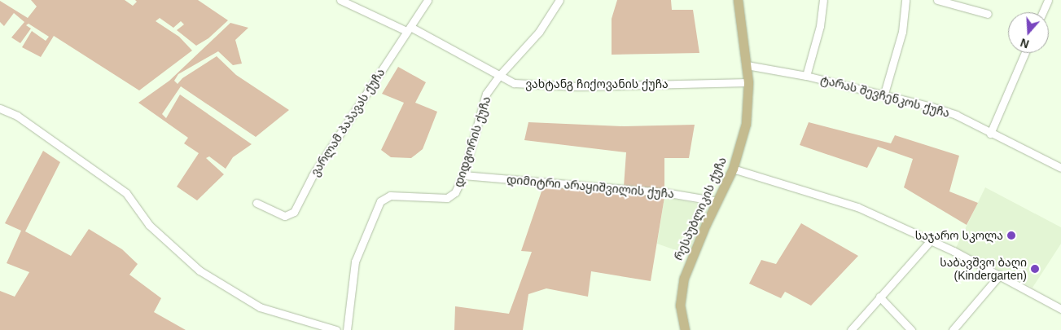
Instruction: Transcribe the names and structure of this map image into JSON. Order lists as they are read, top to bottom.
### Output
{
  "streets": {
    "main road": ["რესპუბლიკის ქუჩა"],
    "street": [
      "ვახტანგ ჩიქოვანის ქუჩა",
      "ტარას შევჩენკოს ქუჩა",
      "ვარლამ პაპავას ქუჩა",
      "დიდგორის ქუჩა",
      "დიმიტრი არაყიშვილის ქუჩა"
    ]
  },
  "crossings": [
    ["ვახტანგ ჩიქოვანის ქუჩა", "ვარლამ პაპავას ქუჩა"],
    ["ვახტანგ ჩიქოვანის ქუჩა", "დიდგორის ქუჩა"],
    ["ვახტანგ ჩიქოვანის ქუჩა", "რესპუბლიკის ქუჩა"],
    ["ტარას შევჩენკოს ქუჩა", "რესპუბლიკის ქუჩა"],
    ["დიდგორის ქუჩა", "დიმიტრი არაყიშვილის ქუჩა"],
    ["დიმიტრი არაყიშვილის ქუჩა", "რესპუბლიკის ქუჩა"]
  ],
  "places": ["საჯარო სკოლა", "საბავშვო ბაღი (Kindergarten)"],
  "north": "bottom"
}
